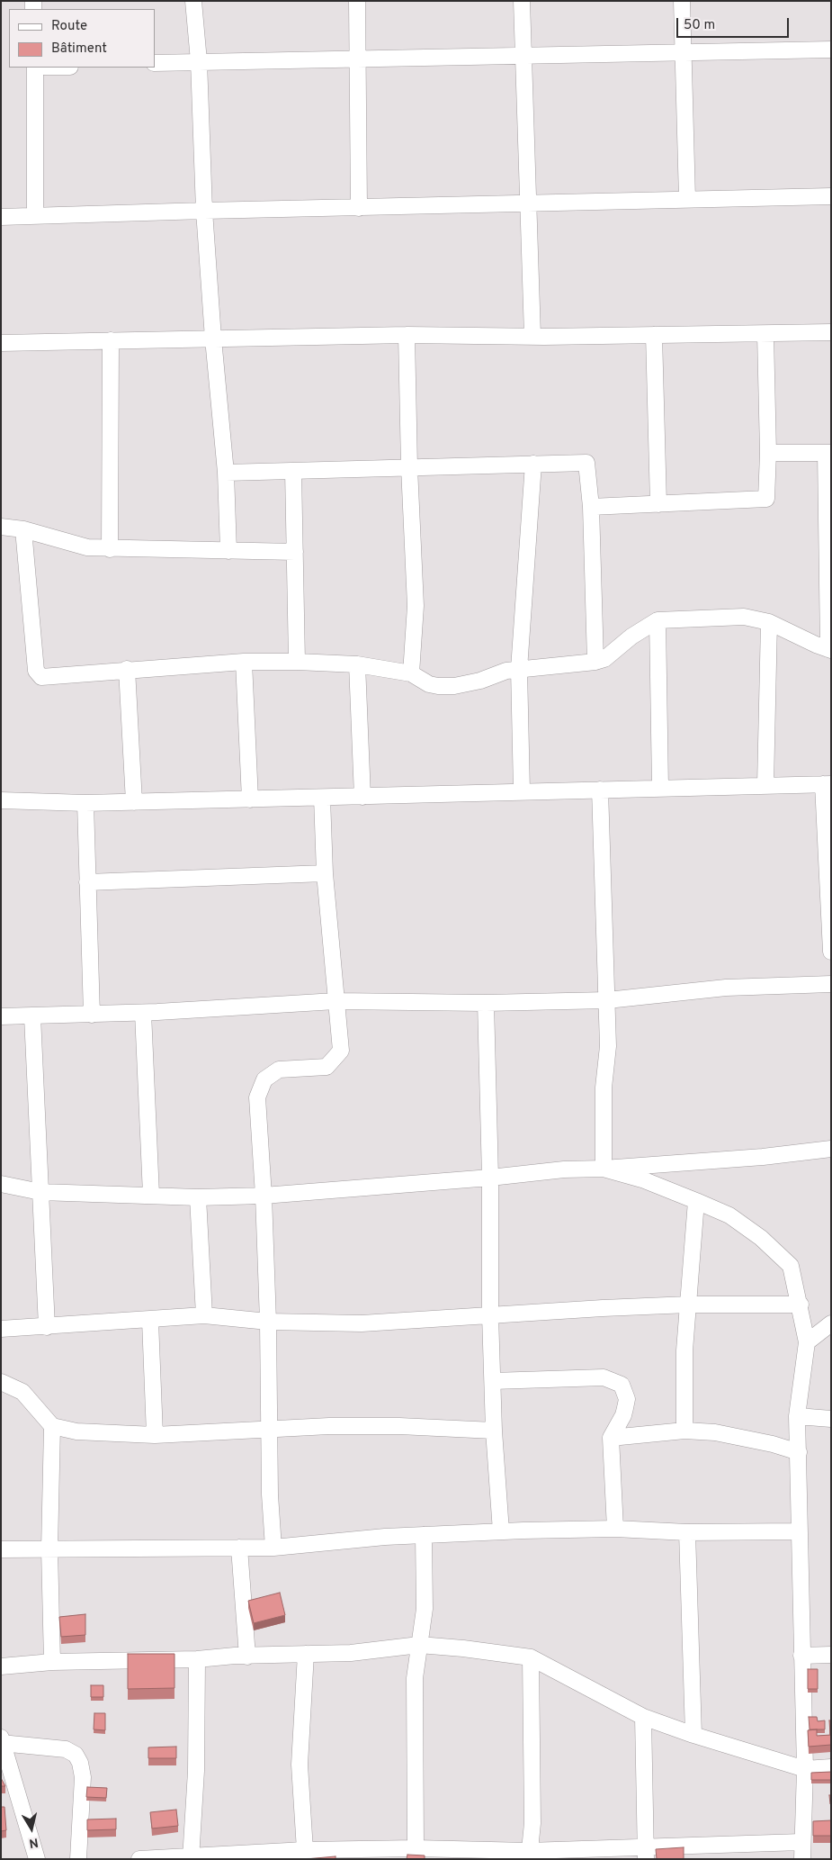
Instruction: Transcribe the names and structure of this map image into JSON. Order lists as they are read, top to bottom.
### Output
{
  "legend": ["Route", "Bâtiment"],
  "scale_bar": "50 m",
  "north": "bottom"
}
